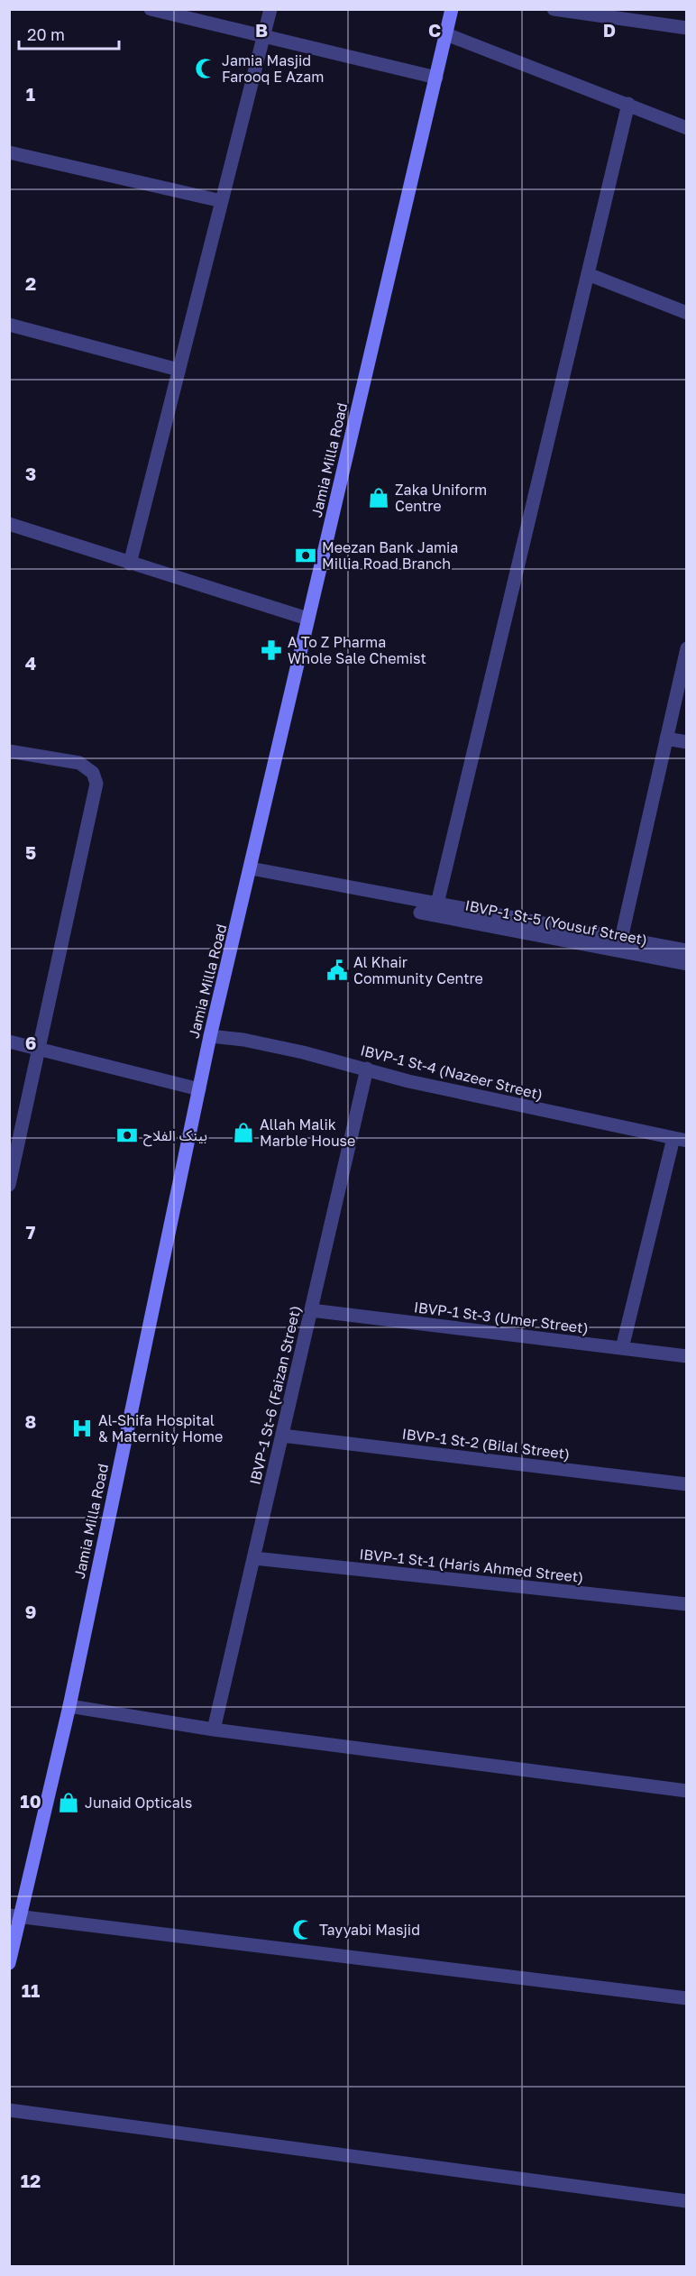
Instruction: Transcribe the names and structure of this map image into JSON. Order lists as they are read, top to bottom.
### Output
{
  "streets": {
    "main road": ["Jamia Milla Road"],
    "street": [
      "IBVP-1 St-5 (Yousuf Street)",
      "IBVP-1 St-4 (Nazeer Street)",
      "IBVP-1 St-3 (Umer Street)",
      "IBVP-1 St-6 (Faizan Street)",
      "IBVP-1 St-2 (Bilal Street)",
      "IBVP-1 St-1 (Haris Ahmed Street)"
    ]
  },
  "crossings": [
    ["Jamia Milla Road", "IBVP-1 St-4 (Nazeer Street)"],
    ["IBVP-1 St-4 (Nazeer Street)", "IBVP-1 St-6 (Faizan Street)"],
    ["IBVP-1 St-3 (Umer Street)", "IBVP-1 St-6 (Faizan Street)"],
    ["IBVP-1 St-6 (Faizan Street)", "IBVP-1 St-2 (Bilal Street)"],
    ["IBVP-1 St-6 (Faizan Street)", "IBVP-1 St-1 (Haris Ahmed Street)"]
  ],
  "places": {
    "mosque": ["Jamia Masjid Farooq E Azam", "Tayyabi Masjid"],
    "shop": ["Zaka Uniform Centre", "Allah Malik Marble House", "Junaid Opticals"],
    "bank": ["Meezan Bank Jamia Millia Road Branch", "بینک الفلاح"],
    "pharmacy": ["A To Z Pharma Whole Sale Chemist"],
    "public building": ["Al Khair Community Centre"],
    "hospital": ["Al-Shifa Hospital & Maternity Home"]
  },
  "scale_bar": "20 m",
  "grid": {
    "columns": ["B", "C", "D"],
    "rows": [
      "1",
      "2",
      "3",
      "4",
      "5",
      "6",
      "7",
      "8",
      "9",
      "10",
      "11",
      "12"
    ]
  }
}
